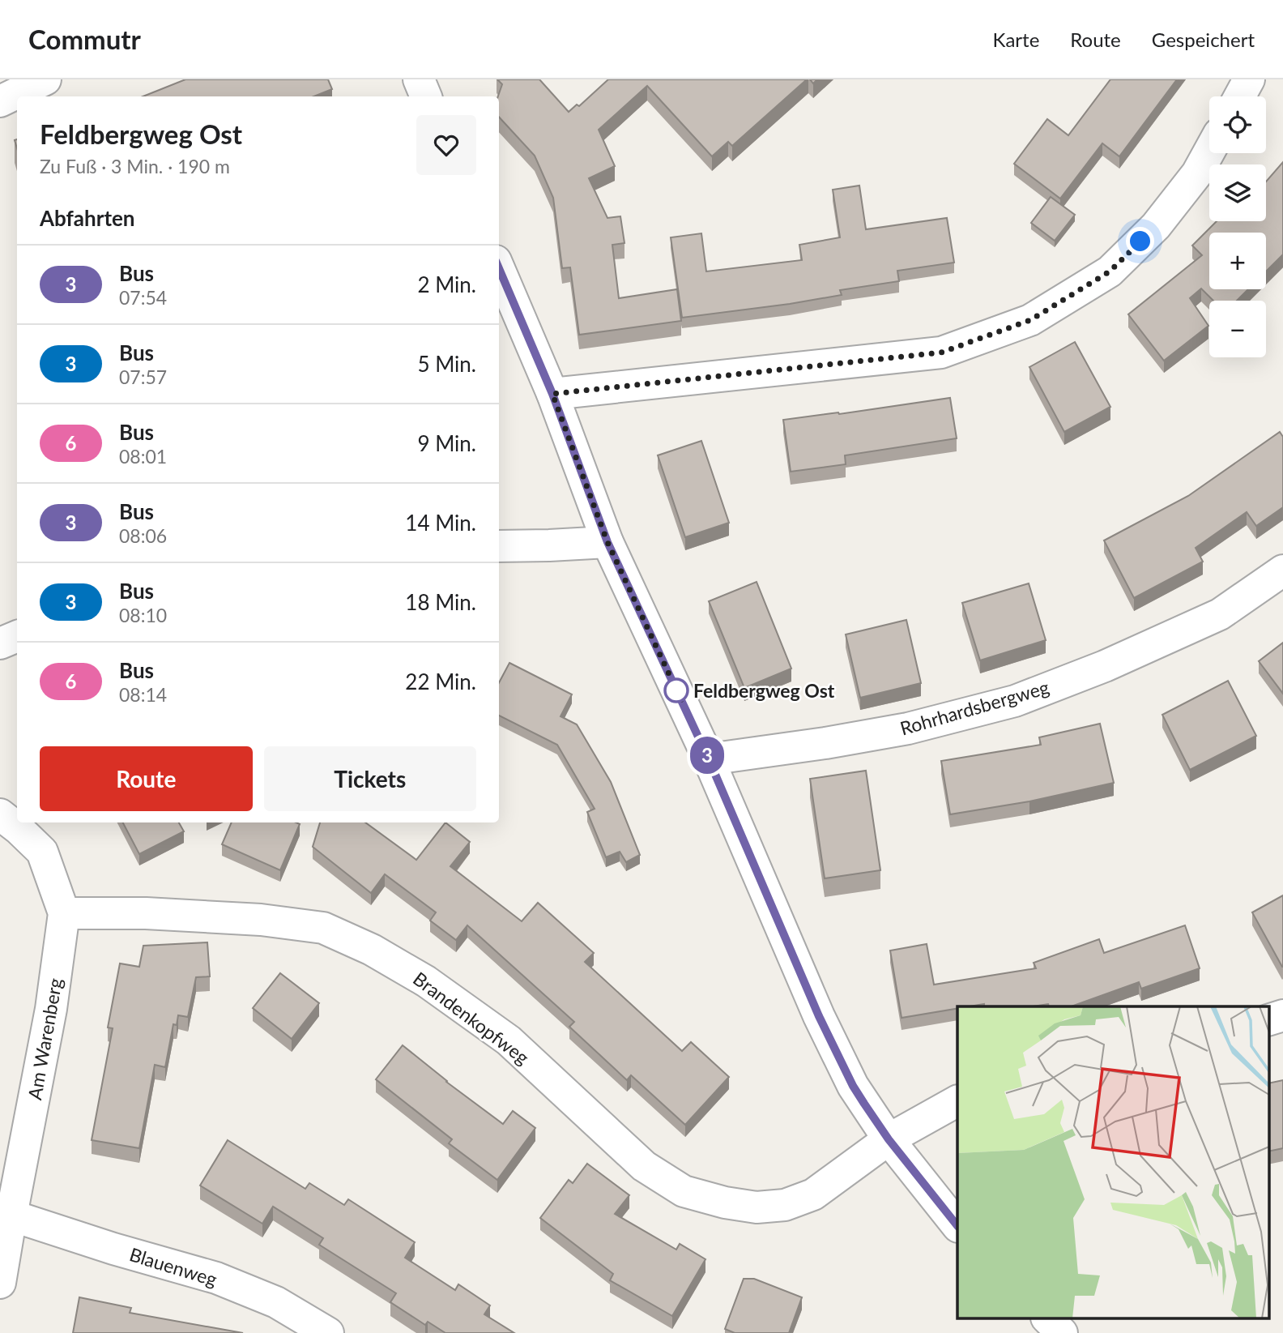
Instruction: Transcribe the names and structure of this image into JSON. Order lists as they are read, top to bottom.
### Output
{
  "streets": {
    "street": [
      "Rohrhardsbergweg",
      "Brandenkopfweg",
      "Am Warenberg",
      "Blauenweg"
    ]
  },
  "crossings": [
    ["Brandenkopfweg", "Am Warenberg"],
    ["Am Warenberg", "Blauenweg"]
  ],
  "places": ["Feldbergweg Ost"],
  "lines": ["bus line 3"],
  "page": {
    "header": "Commutr",
    "nav": ["Karte", "Route", "Gespeichert"],
    "on_map": "3",
    "map_buttons": ["+", "−"],
    "heading": [
      ["Feldbergweg Ost", "Zu Fuß · 3 Min. · 190 m"],
      "Abfahrten"
    ],
    "list": [
      {
        "mark": "3",
        "name": "Bus",
        "note": "07:54",
        "value": "2 Min."
      },
      {
        "mark": "3",
        "name": "Bus",
        "note": "07:57",
        "value": "5 Min."
      },
      {
        "mark": "6",
        "name": "Bus",
        "note": "08:01",
        "value": "9 Min."
      },
      {
        "mark": "3",
        "name": "Bus",
        "note": "08:06",
        "value": "14 Min."
      },
      {
        "mark": "3",
        "name": "Bus",
        "note": "08:10",
        "value": "18 Min."
      },
      {
        "mark": "6",
        "name": "Bus",
        "note": "08:14",
        "value": "22 Min."
      }
    ],
    "buttons": ["Route", "Tickets"]
  }
}
